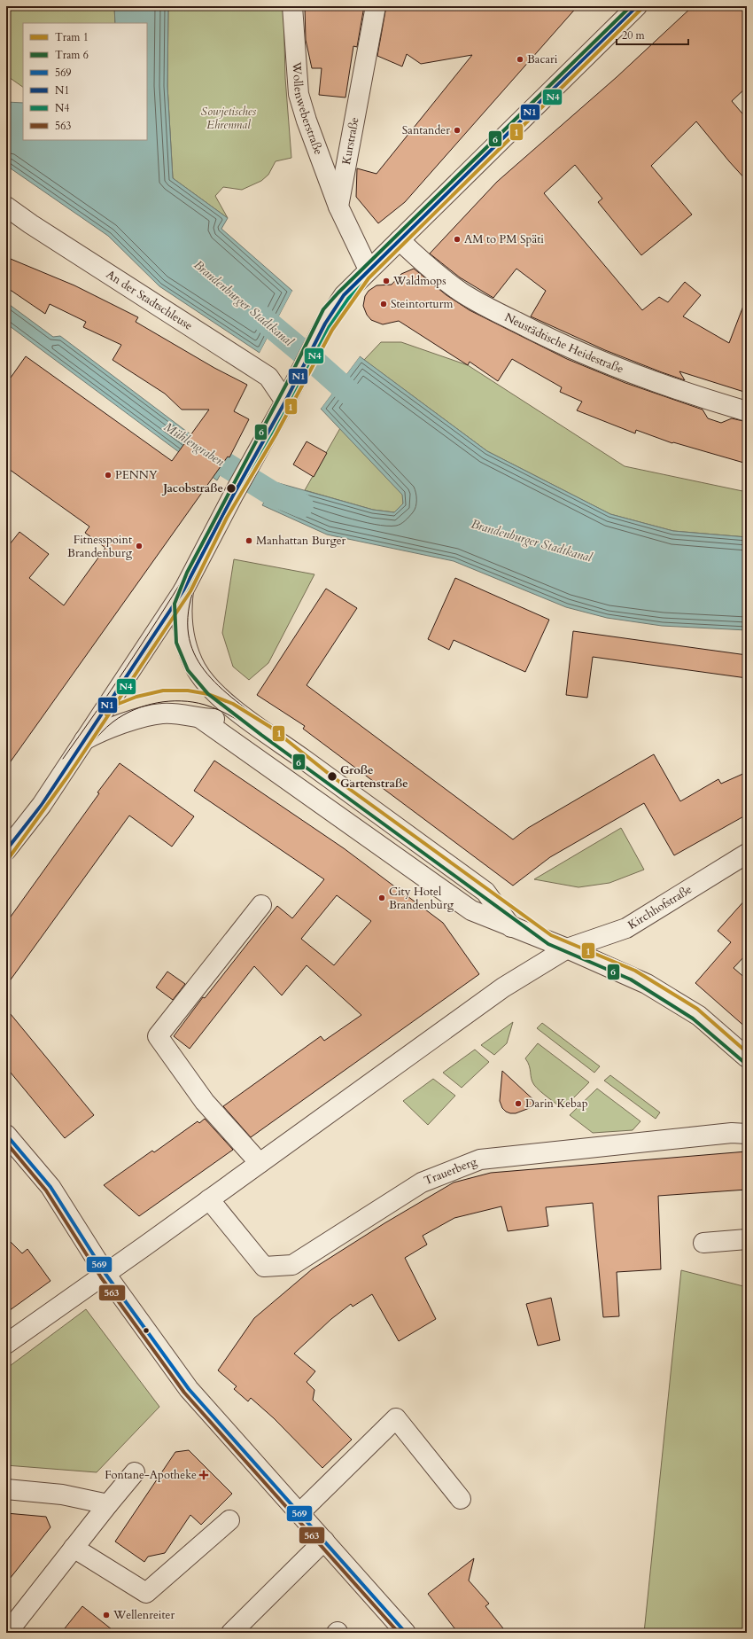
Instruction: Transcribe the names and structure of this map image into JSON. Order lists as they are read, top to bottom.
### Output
{
  "streets": {
    "street": [
      "Wollenweberstraße",
      "Kurstraße",
      "An der Stadtschleuse",
      "Neustädtische Heidestraße",
      "Kirchhofstraße",
      "Trauerberg"
    ]
  },
  "crossings": [
    ["Wollenweberstraße", "Kurstraße"]
  ],
  "water": ["Brandenburger Stadtkanal", "Mühlengraben"],
  "parks": ["Sowjetisches Ehrenmal"],
  "places": {
    "other": [
      "Bacari",
      "Santander",
      "AM to PM Späti",
      "Waldmops",
      "Steintorturm",
      "PENNY",
      "Jacobstraße",
      "Manhattan Burger",
      "Fitnesspoint Brandenburg",
      "Große Gartenstraße",
      "City Hotel Brandenburg",
      "Darin Kebap",
      "Wellenreiter"
    ],
    "health": ["Fontane-Apotheke"]
  },
  "lines": [
    "tram line 1",
    "tram line 6",
    "transit line N1",
    "transit line N4",
    "transit line 569",
    "transit line 563"
  ],
  "legend": [
    "Tram 1",
    "Tram 6",
    "569",
    "N1",
    "N4",
    "563"
  ],
  "scale_bar": "20 m"
}
